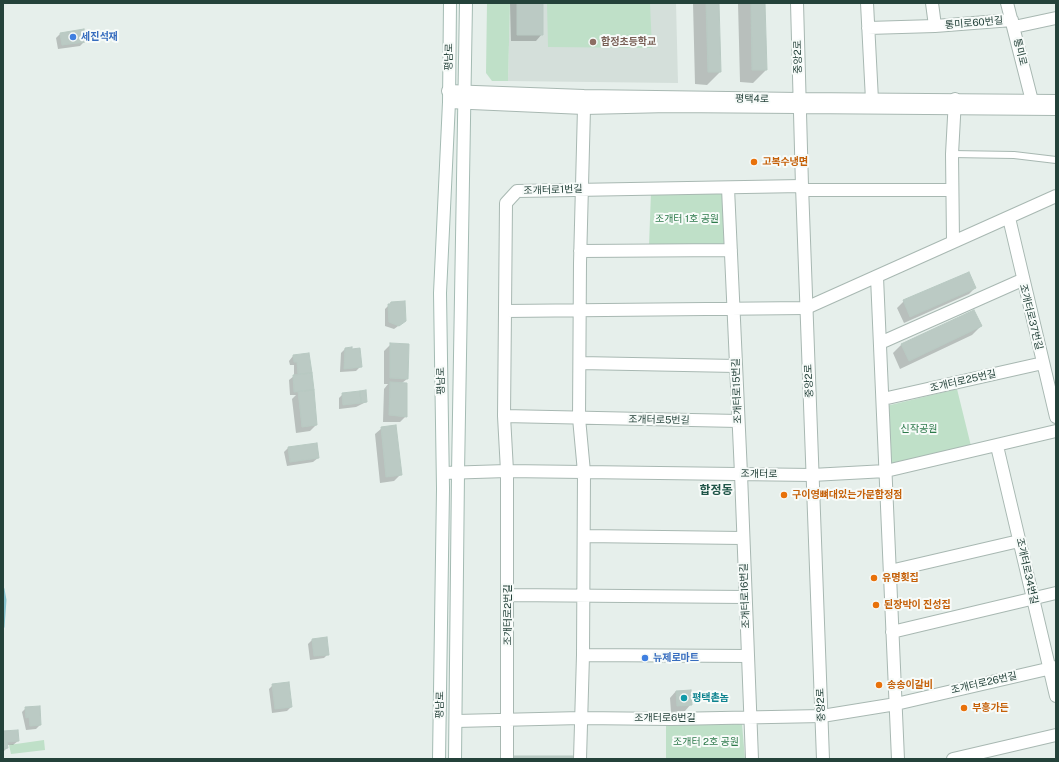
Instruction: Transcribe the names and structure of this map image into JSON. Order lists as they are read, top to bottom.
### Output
{
  "streets": {
    "street": [
      "통미로60번길",
      "통미로",
      "평남로",
      "중앙2로",
      "평택4로",
      "조개터로1번길",
      "조개터로37번길",
      "조개터로25번길",
      "조개터로15번길",
      "조개터로5번길",
      "조개터로",
      "조개터로34번길",
      "조개터로16번길",
      "조개터로2번길",
      "조개터로26번길",
      "조개터로6번길"
    ]
  },
  "crossings": [
    ["통미로60번길", "통미로"],
    ["통미로", "평택4로"],
    ["평남로", "평택4로"],
    ["평남로", "조개터로"],
    ["평남로", "조개터로6번길"],
    ["중앙2로", "평택4로"],
    ["중앙2로", "조개터로1번길"],
    ["중앙2로", "조개터로"],
    ["중앙2로", "조개터로26번길"],
    ["조개터로1번길", "조개터로15번길"],
    ["조개터로1번길", "조개터로5번길"],
    ["조개터로1번길", "조개터로"],
    ["조개터로1번길", "조개터로2번길"],
    ["조개터로37번길", "조개터로25번길"],
    ["조개터로15번길", "조개터로5번길"],
    ["조개터로15번길", "조개터로"],
    ["조개터로15번길", "조개터로16번길"],
    ["조개터로", "조개터로34번길"],
    ["조개터로", "조개터로16번길"],
    ["조개터로", "조개터로2번길"],
    ["조개터로34번길", "조개터로26번길"],
    ["조개터로16번길", "조개터로6번길"],
    ["조개터로2번길", "조개터로6번길"]
  ],
  "districts": ["합정동"],
  "parks": ["조개터 1호 공원", "신작공원", "조개터 2호 공원"],
  "places": [
    "세진석재",
    "합정초등학교",
    "고복수냉면",
    "구이영뼈대있는가문합정점",
    "유명횟집",
    "된장박이 진성집",
    "뉴제로마트",
    "송송이갈비",
    "평택촌놈",
    "부흥가든"
  ]
}
